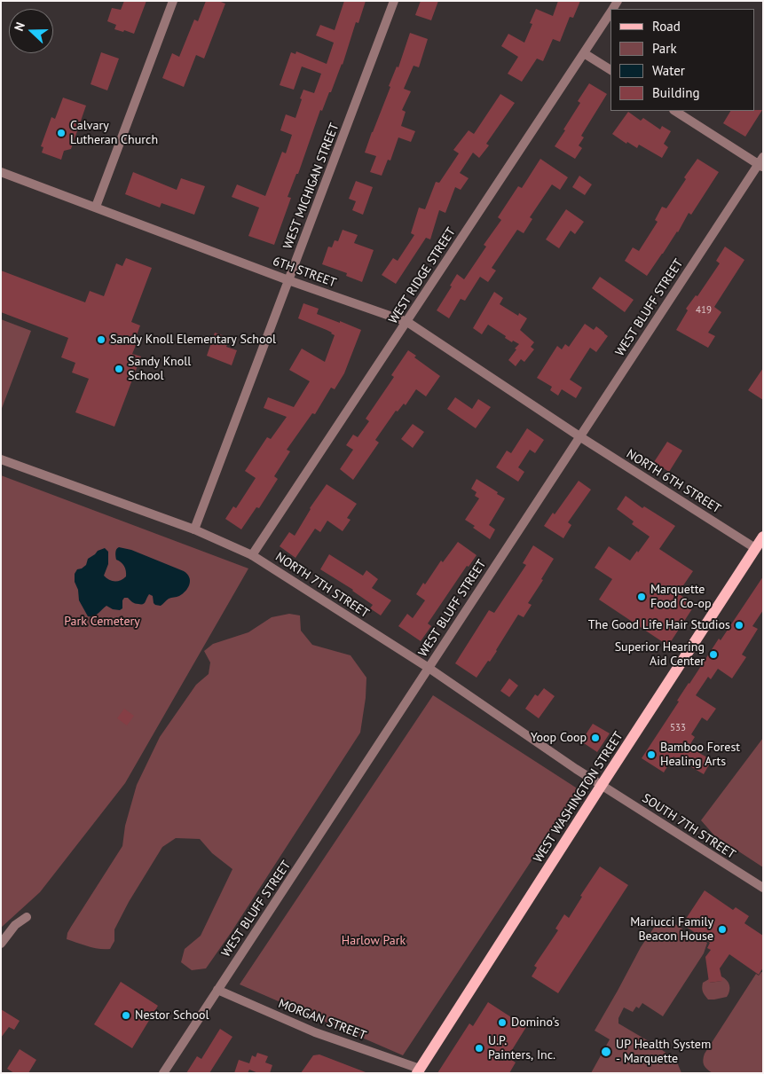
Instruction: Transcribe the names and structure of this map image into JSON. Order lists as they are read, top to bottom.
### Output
{
  "streets": {
    "main road": ["WEST WASHINGTON STREET"],
    "street": [
      "WEST MICHIGAN STREET",
      "6TH STREET",
      "WEST RIDGE STREET",
      "WEST BLUFF STREET",
      "NORTH 6TH STREET",
      "NORTH 7TH STREET",
      "SOUTH 7TH STREET",
      "MORGAN STREET"
    ]
  },
  "crossings": [
    ["WEST MICHIGAN STREET", "6TH STREET"],
    ["WEST MICHIGAN STREET", "NORTH 7TH STREET"],
    ["6TH STREET", "WEST RIDGE STREET"],
    ["6TH STREET", "WEST BLUFF STREET"],
    ["6TH STREET", "NORTH 6TH STREET"],
    ["WEST RIDGE STREET", "NORTH 7TH STREET"],
    ["WEST BLUFF STREET", "NORTH 6TH STREET"],
    ["WEST BLUFF STREET", "NORTH 7TH STREET"],
    ["WEST BLUFF STREET", "MORGAN STREET"],
    ["NORTH 6TH STREET", "WEST WASHINGTON STREET"],
    ["NORTH 7TH STREET", "WEST WASHINGTON STREET"],
    ["NORTH 7TH STREET", "SOUTH 7TH STREET"],
    ["WEST WASHINGTON STREET", "SOUTH 7TH STREET"],
    ["WEST WASHINGTON STREET", "MORGAN STREET"]
  ],
  "parks": ["Park Cemetery", "Harlow Park"],
  "places": [
    "Calvary Lutheran Church",
    "Sandy Knoll Elementary School",
    "Sandy Knoll School",
    "Marquette Food Co-op",
    "The Good Life Hair Studios",
    "Superior Hearing Aid Center",
    "Yoop Coop",
    "Bamboo Forest Healing Arts",
    "Mariucci Family Beacon House",
    "Nestor School",
    "Domino's",
    "U.P. Painters, Inc.",
    "UP Health System - Marquette"
  ],
  "house_numbers": ["419", "533"],
  "legend": [
    "Road",
    "Park",
    "Water",
    "Building"
  ],
  "north": "left"
}
